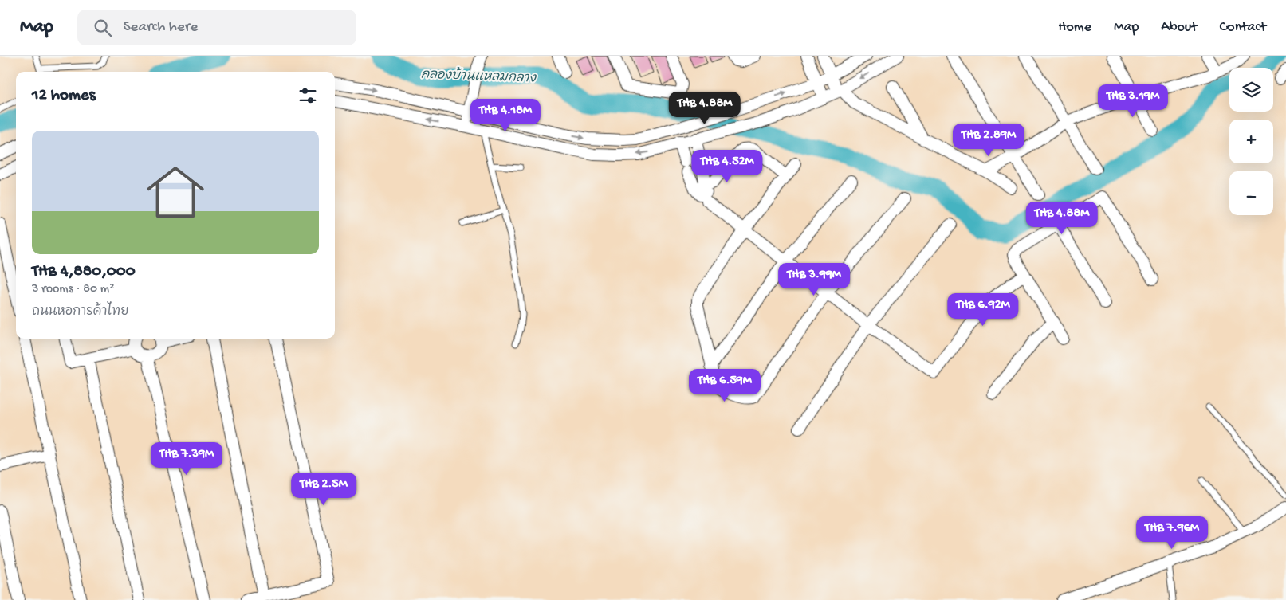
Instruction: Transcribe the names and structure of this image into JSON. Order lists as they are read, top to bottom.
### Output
{
  "water": ["คลองบ้านแหลมกลาง"],
  "page": {
    "header": "Map",
    "search": "Search here",
    "nav": [
      "Home",
      "Map",
      "About",
      "Contact"
    ],
    "map_buttons": ["+", "−"],
    "heading": "12 homes",
    "price": [
      "THB 3.19M",
      "THB 4.88M",
      "THB 4.18M",
      "THB 2.89M",
      "THB 4.52M",
      "THB 4.88M",
      "THB 3.99M",
      "THB 6.92M",
      "THB 6.59M",
      "THB 7.39M",
      "THB 2.5M",
      "THB 7.96M"
    ],
    "list": [
      {
        "name": "THB 4,880,000",
        "note": "3 rooms · 80 m² · ถนนหอการค้าไทย"
      }
    ]
  }
}
